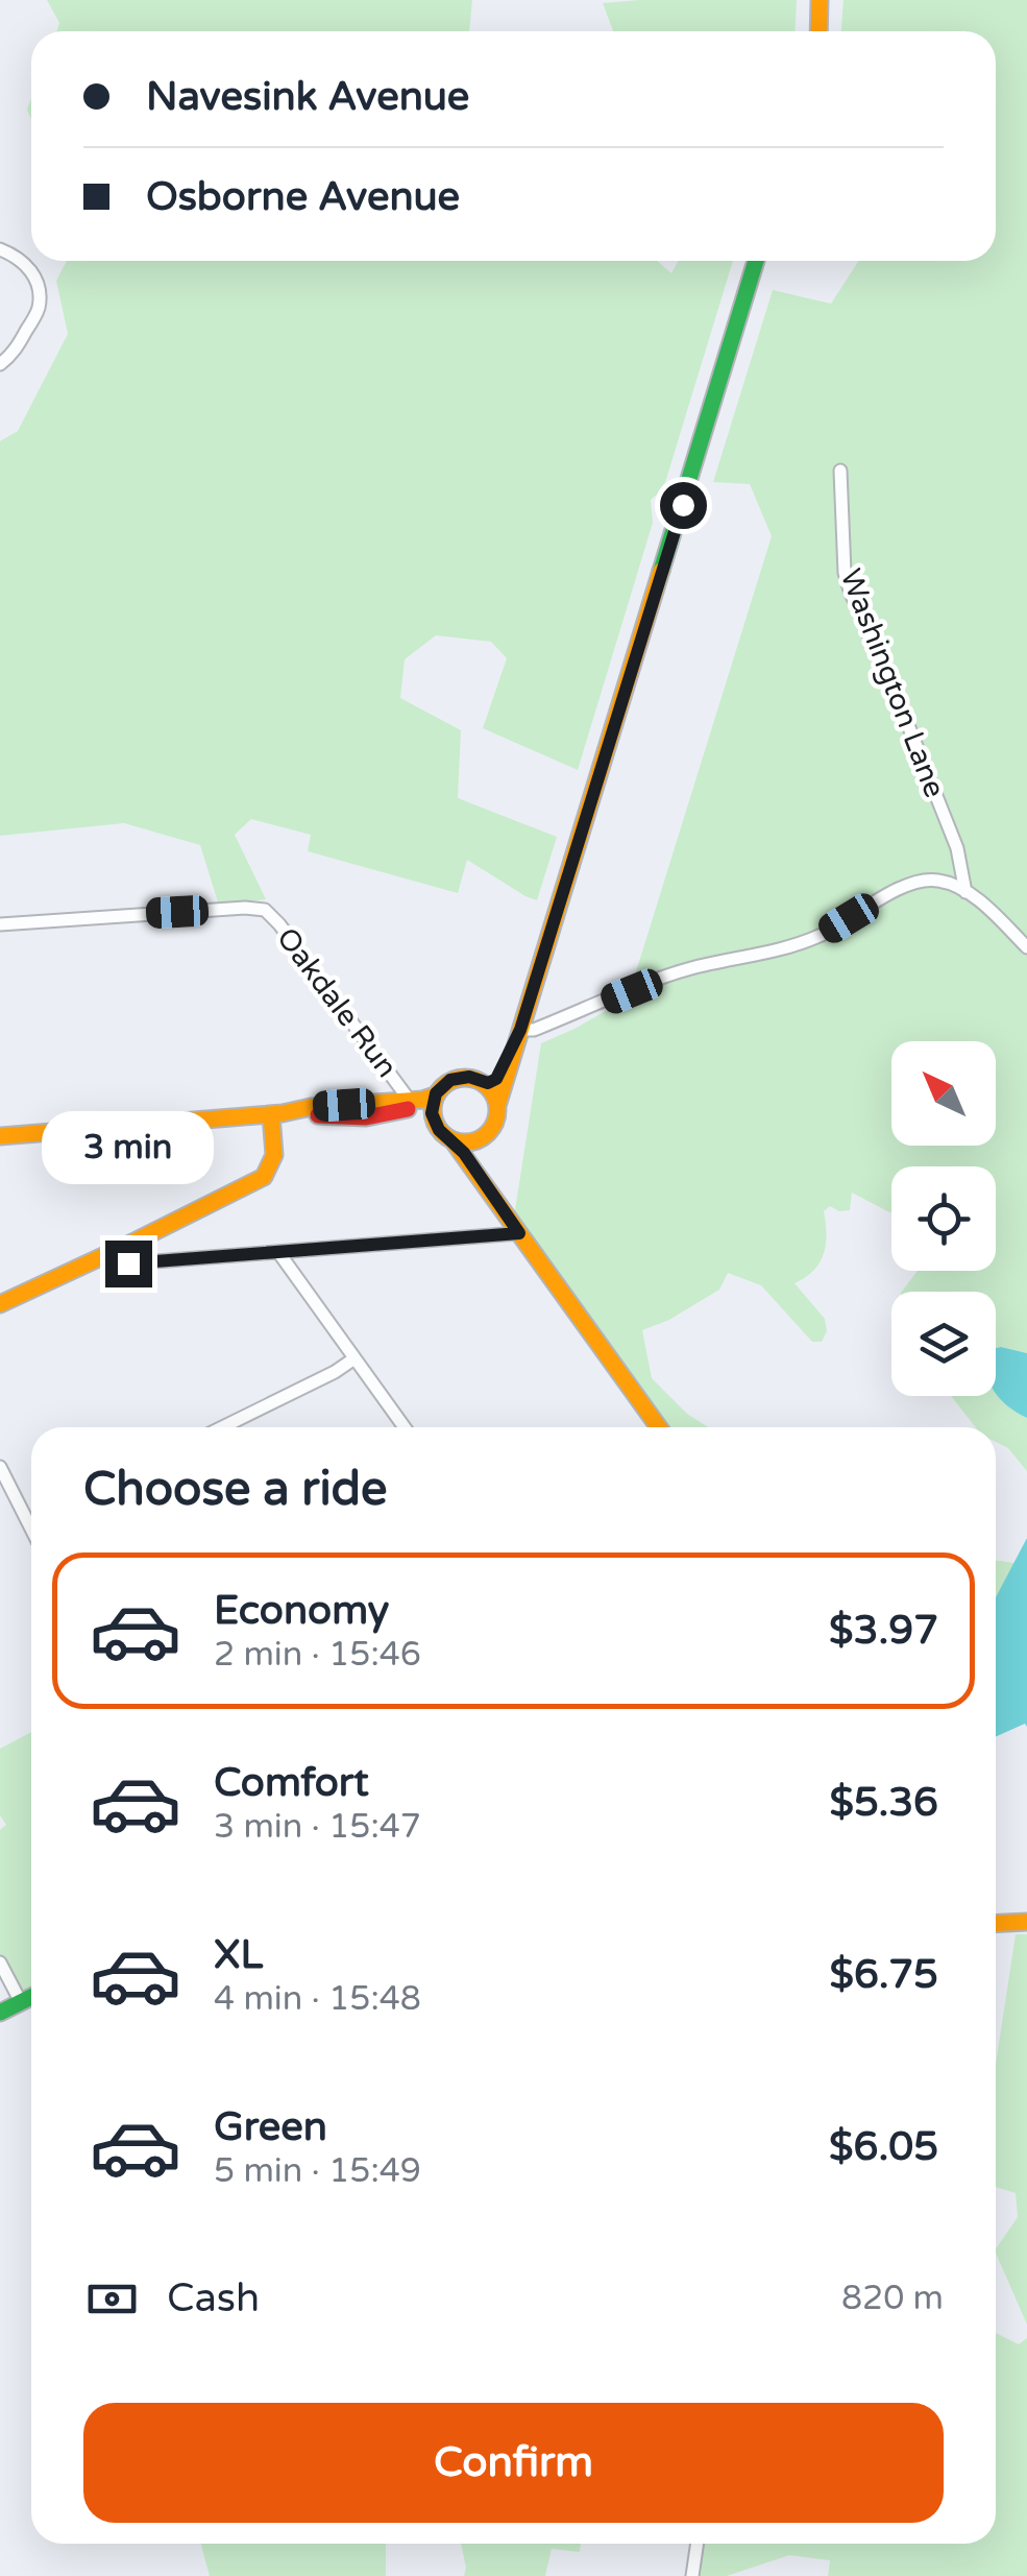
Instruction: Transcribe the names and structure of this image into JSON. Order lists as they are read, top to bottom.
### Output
{
  "streets": {
    "street": ["Washington Lane", "Oakdale Run"]
  },
  "north": "top left",
  "page": {
    "banner": ["Navesink Avenue", "Osborne Avenue"],
    "bubble": "3 min",
    "heading": "Choose a ride",
    "list": [
      {
        "name": "Economy",
        "note": "2 min · 15:46",
        "value": "$3.97"
      },
      {
        "name": "Comfort",
        "note": "3 min · 15:47",
        "value": "$5.36"
      },
      {
        "name": "XL",
        "note": "4 min · 15:48",
        "value": "$6.75"
      },
      {
        "name": "Green",
        "note": "5 min · 15:49",
        "value": "$6.05"
      }
    ],
    "pay": ["Cash", "820 m"],
    "buttons": "Confirm"
  }
}
